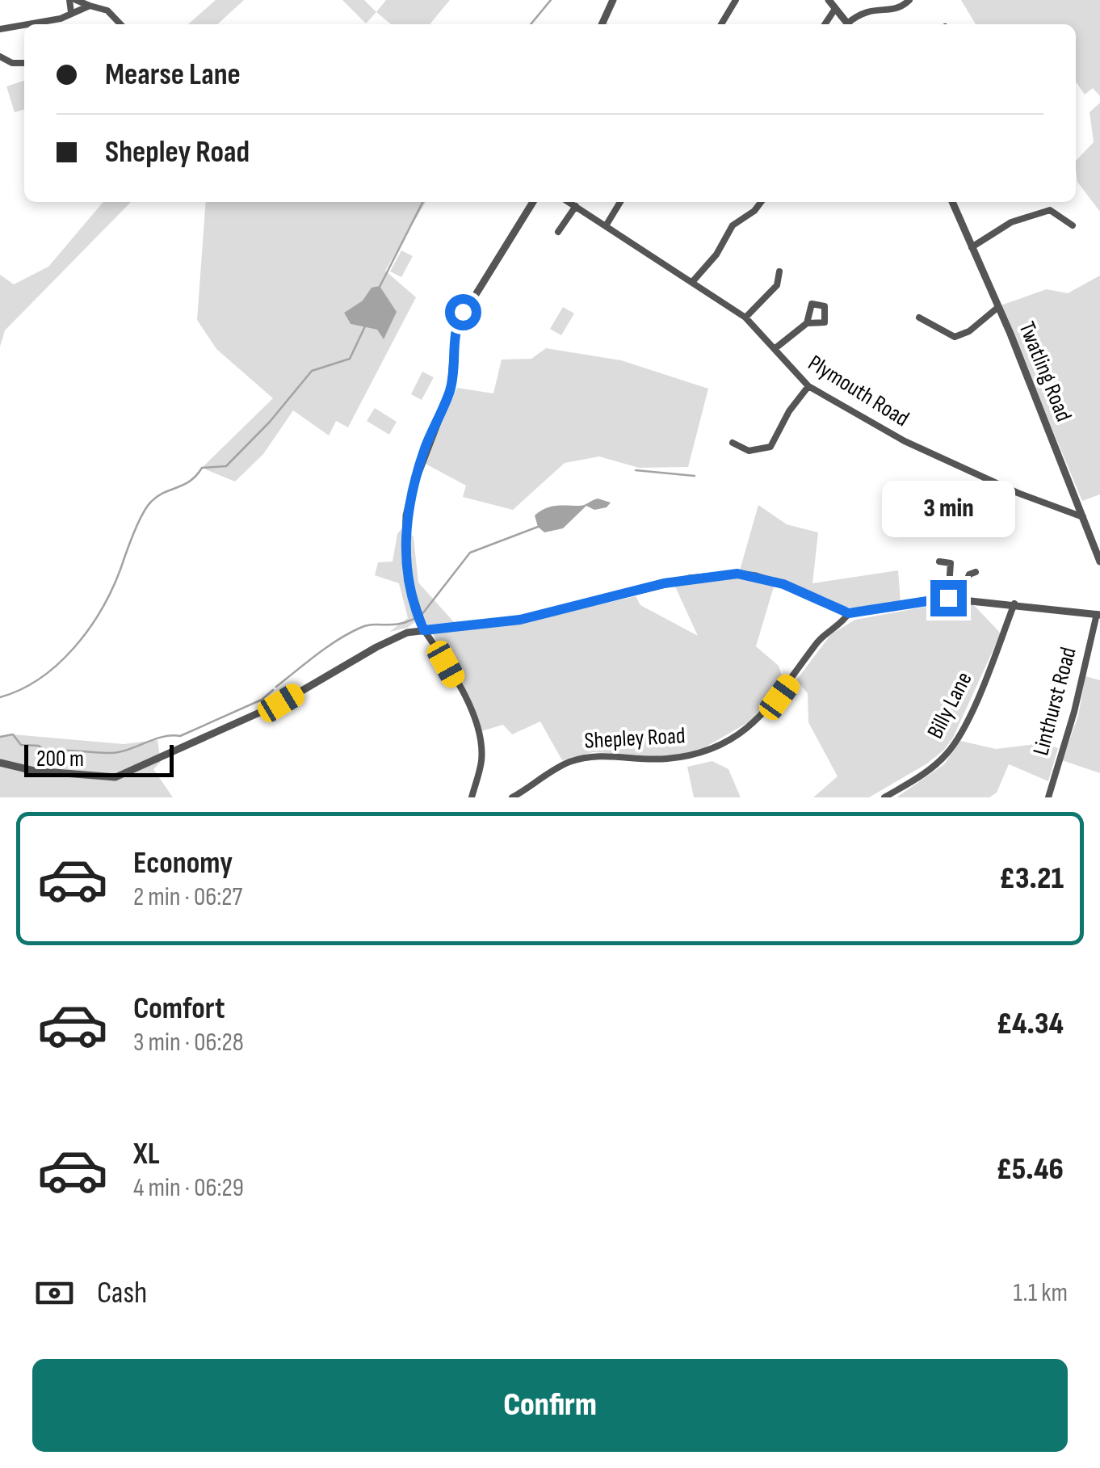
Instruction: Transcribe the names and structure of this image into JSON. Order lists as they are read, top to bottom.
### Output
{
  "streets": {
    "street": [
      "Twatling Road",
      "Plymouth Road",
      "Linthurst Road",
      "Billy Lane",
      "Shepley Road"
    ]
  },
  "crossings": [
    ["Twatling Road", "Plymouth Road"]
  ],
  "scale_bar": "200 m",
  "page": {
    "banner": ["Mearse Lane", "Shepley Road"],
    "bubble": "3 min",
    "scale": "200 m",
    "list": [
      {
        "name": "Economy",
        "note": "2 min · 06:27",
        "value": "£3.21"
      },
      {
        "name": "Comfort",
        "note": "3 min · 06:28",
        "value": "£4.34"
      },
      {
        "name": "XL",
        "note": "4 min · 06:29",
        "value": "£5.46"
      }
    ],
    "pay": ["Cash", "1.1 km"],
    "buttons": "Confirm"
  }
}
